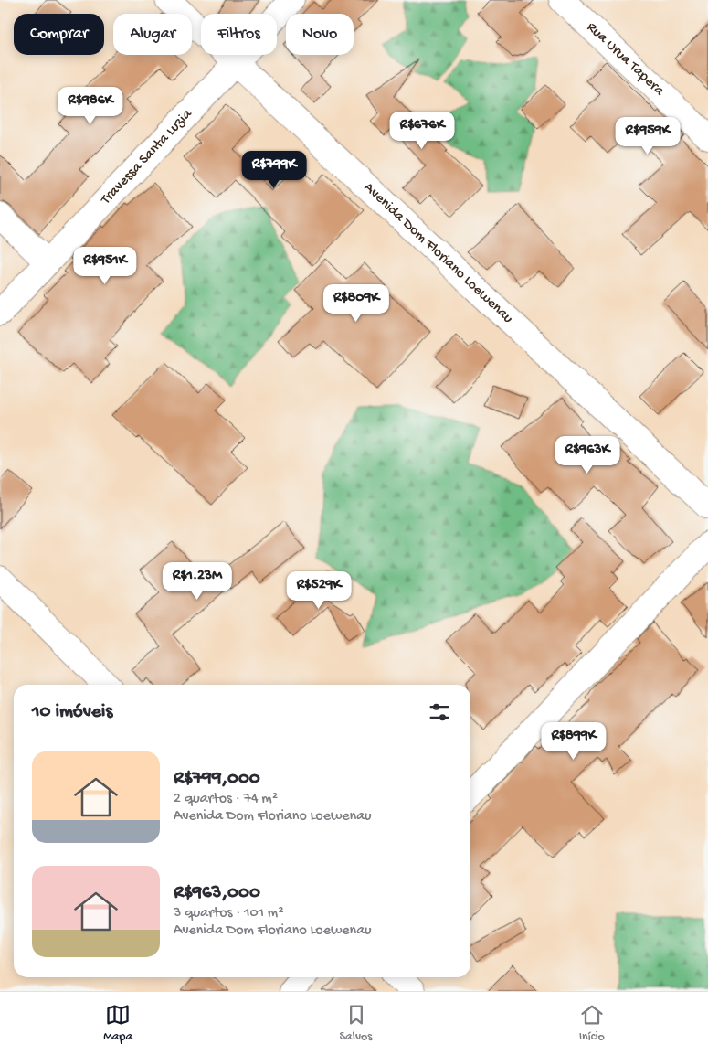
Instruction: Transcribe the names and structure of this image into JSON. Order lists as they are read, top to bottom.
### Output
{
  "streets": {
    "street": ["Rua Urua Tapera", "Travessa Santa Luzia", "Avenida Dom Floriano Loewenau"]
  },
  "crossings": [
    ["Travessa Santa Luzia", "Avenida Dom Floriano Loewenau"]
  ],
  "page": {
    "chip": [
      "Comprar",
      "Alugar",
      "Filtros",
      "Novo"
    ],
    "price": [
      "R$986K",
      "R$676K",
      "R$959K",
      "R$799K",
      "R$951K",
      "R$809K",
      "R$963K",
      "R$1.23M",
      "R$529K",
      "R$899K"
    ],
    "heading": "10 imóveis",
    "list": [
      {
        "name": "R$799,000",
        "note": "2 quartos · 74 m² · Avenida Dom Floriano Loewenau"
      },
      {
        "name": "R$963,000",
        "note": "3 quartos · 101 m² · Avenida Dom Floriano Loewenau"
      }
    ],
    "tabs": ["Mapa", "Salvos", "Início"]
  }
}
